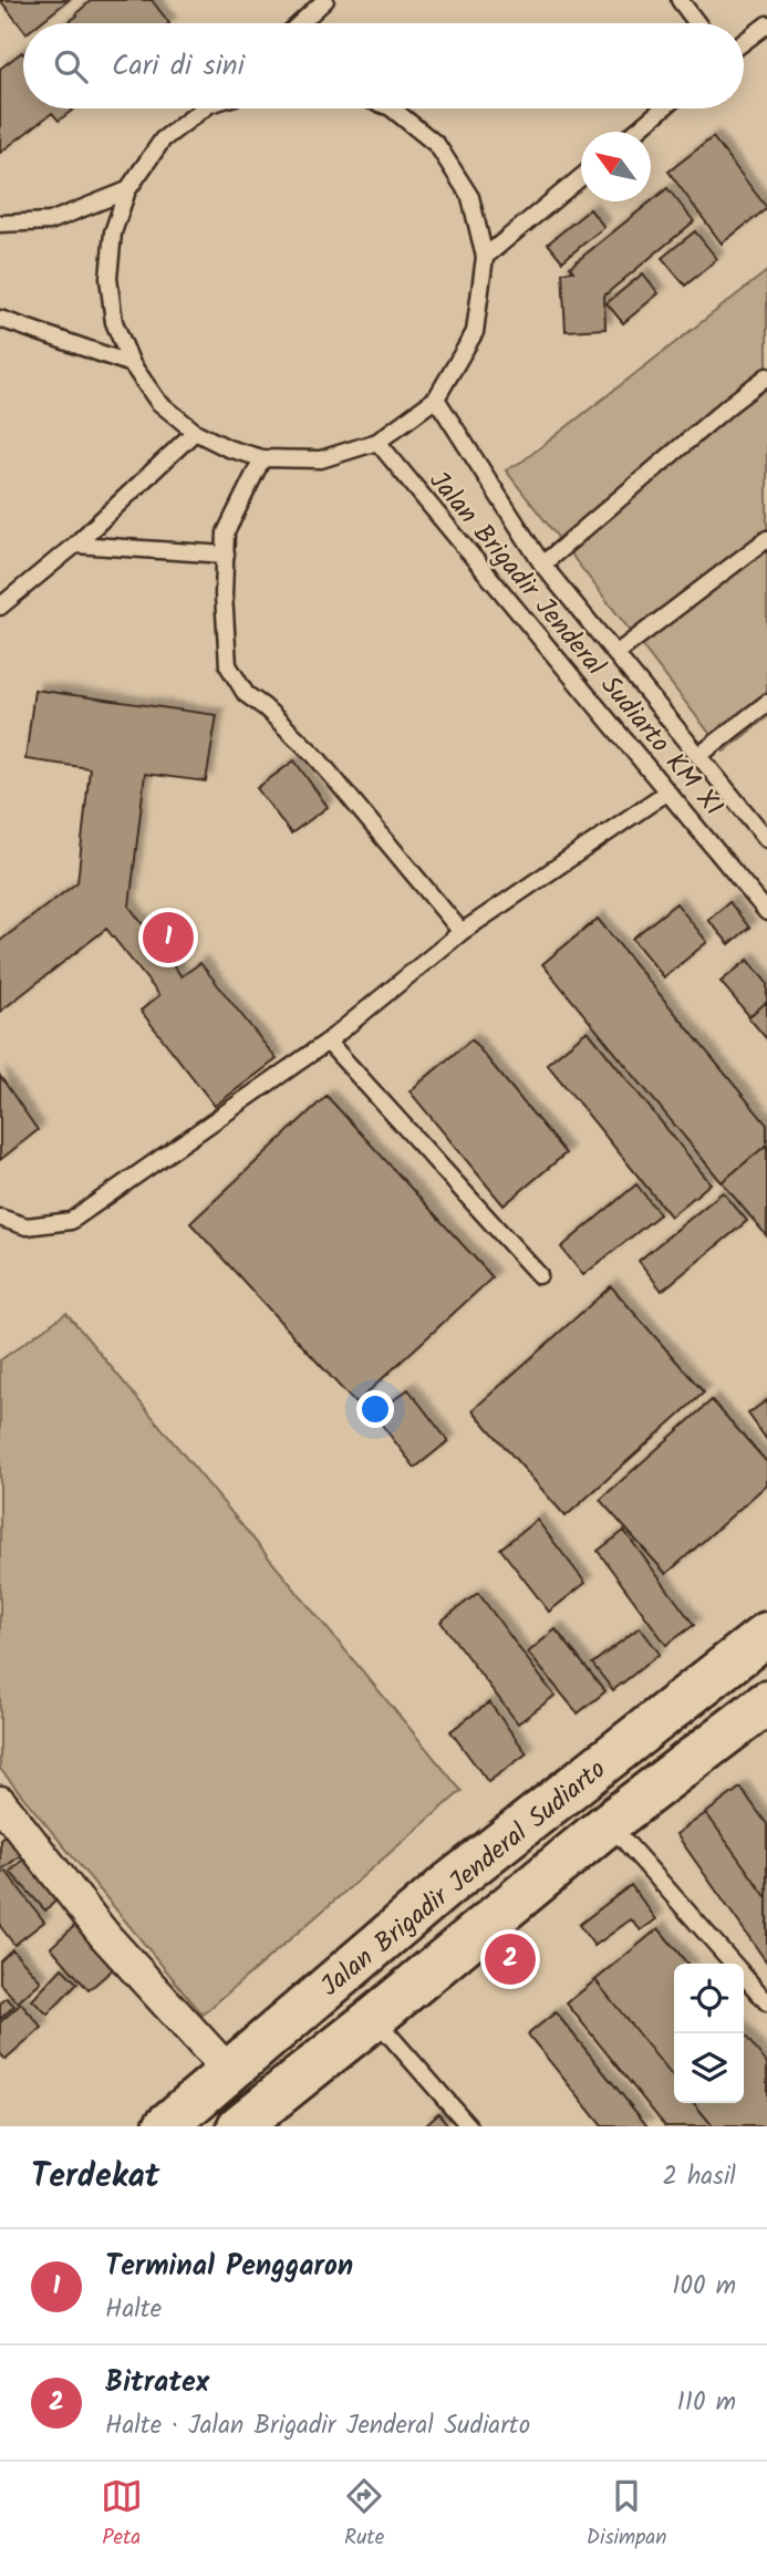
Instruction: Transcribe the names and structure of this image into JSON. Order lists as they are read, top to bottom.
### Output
{
  "streets": {
    "main road": ["Jalan Brigadir Jenderal Sudiarto"],
    "lane": ["Jalan Brigadir Jenderal Sudiarto KM XI"]
  },
  "north": "top left",
  "page": {
    "search": "Cari di sini",
    "pins": ["1", "2"],
    "heading": ["Terdekat", "2 hasil"],
    "list": [
      {
        "mark": "1",
        "name": "Terminal Penggaron",
        "note": "Halte",
        "value": "100 m"
      },
      {
        "mark": "2",
        "name": "Bitratex",
        "note": "Halte · Jalan Brigadir Jenderal Sudiarto",
        "value": "110 m"
      }
    ],
    "nav": ["Peta", "Rute", "Disimpan"]
  }
}
